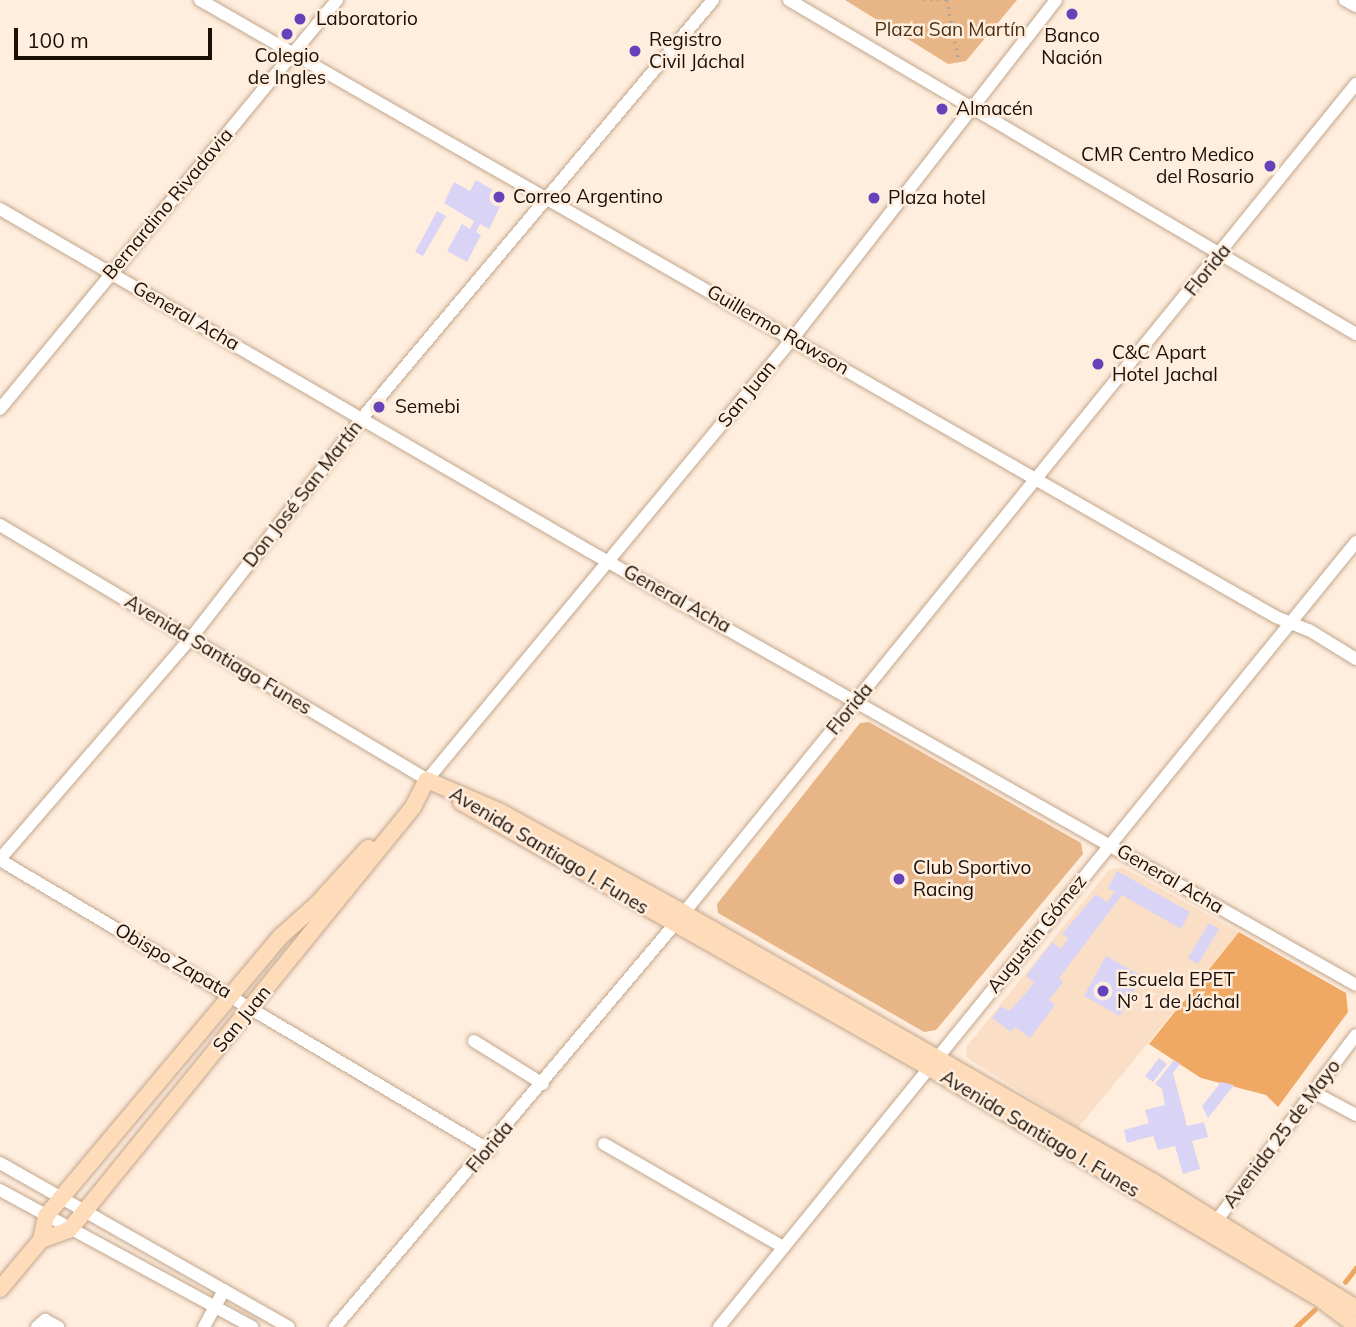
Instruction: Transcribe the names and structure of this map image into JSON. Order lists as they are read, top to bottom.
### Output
{
  "streets": {
    "main road": ["San Juan", "Avenida Santiago I. Funes"],
    "street": [
      "Bernardino Rivadavia",
      "Florida",
      "General Acha",
      "Guillermo Rawson",
      "Don José San Martín",
      "Avenida Santiago Funes",
      "Augustin Gómez",
      "Obispo Zapata",
      "Avenida 25 de Mayo"
    ]
  },
  "crossings": [
    ["Bernardino Rivadavia", "General Acha"],
    ["Bernardino Rivadavia", "Guillermo Rawson"],
    ["Florida", "General Acha"],
    ["Florida", "Guillermo Rawson"],
    ["Florida", "Avenida Santiago I. Funes"],
    ["Florida", "Obispo Zapata"],
    ["General Acha", "San Juan"],
    ["General Acha", "Don José San Martín"],
    ["General Acha", "Augustin Gómez"],
    ["Guillermo Rawson", "San Juan"],
    ["Guillermo Rawson", "Don José San Martín"],
    ["Guillermo Rawson", "Augustin Gómez"],
    ["San Juan", "Avenida Santiago Funes"],
    ["San Juan", "Avenida Santiago I. Funes"],
    ["San Juan", "Obispo Zapata"],
    ["Don José San Martín", "Avenida Santiago Funes"],
    ["Don José San Martín", "Obispo Zapata"],
    ["Avenida Santiago Funes", "Avenida Santiago I. Funes"],
    ["Avenida Santiago I. Funes", "Augustin Gómez"],
    ["Avenida Santiago I. Funes", "Avenida 25 de Mayo"]
  ],
  "parks": ["Plaza San Martín"],
  "places": [
    "Banco Nación",
    "Laboratorio",
    "Colegio de Ingles",
    "Registro Civil Jáchal",
    "Almacén",
    "CMR Centro Medico del Rosario",
    "Correo Argentino",
    "Plaza hotel",
    "C&C Apart Hotel Jachal",
    "Semebi",
    "Club Sportivo Racing",
    "Escuela EPET Nº 1 de Jáchal"
  ],
  "scale_bar": "100 m"
}
